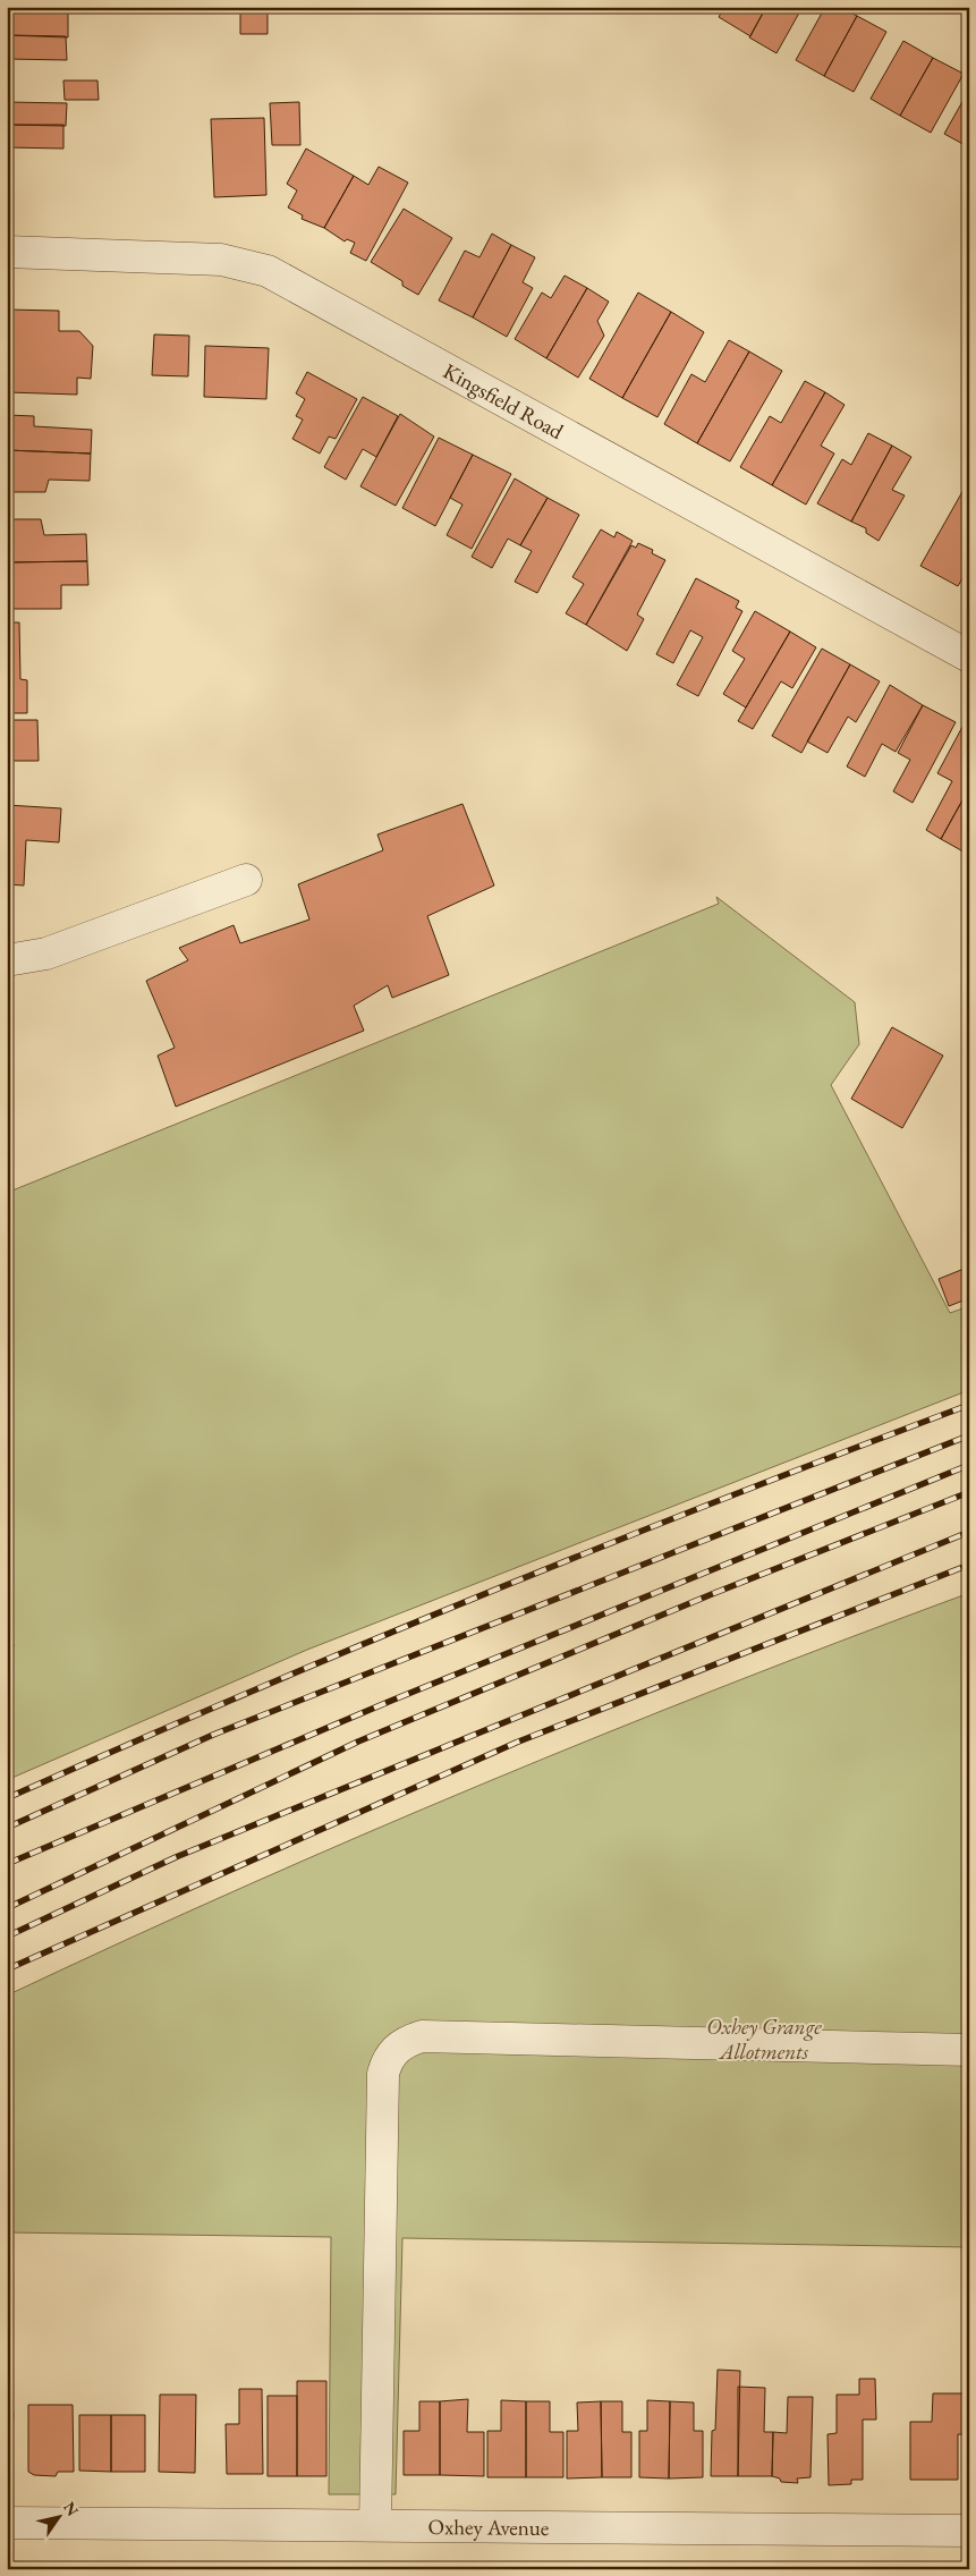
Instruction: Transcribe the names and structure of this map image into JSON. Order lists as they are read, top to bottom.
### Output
{
  "streets": {
    "street": ["Kingsfield Road", "Oxhey Avenue"]
  },
  "parks": ["Oxhey Grange Allotments"],
  "north": "top right"
}
